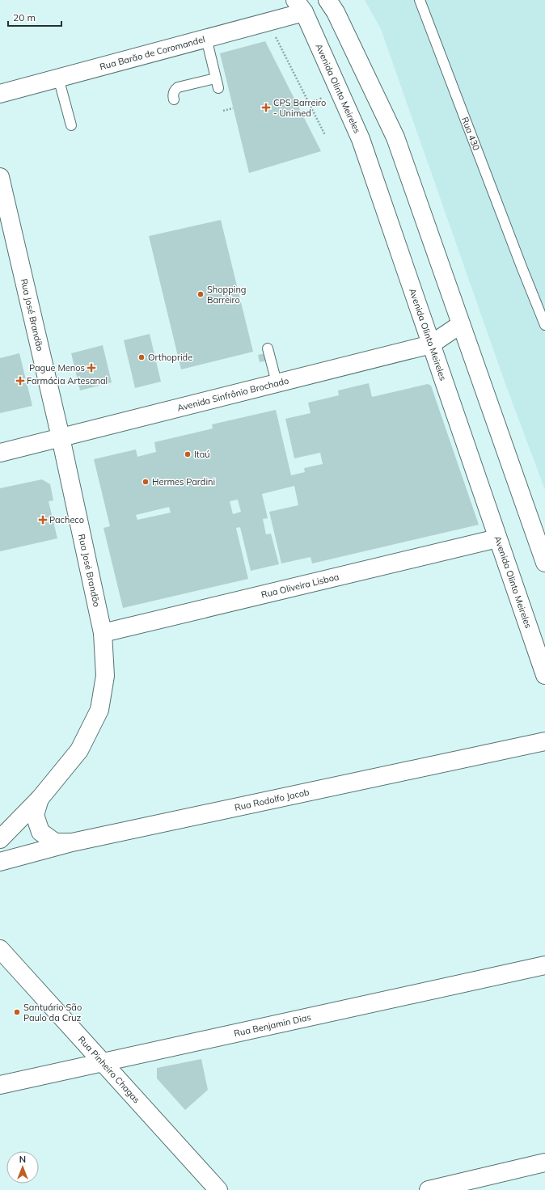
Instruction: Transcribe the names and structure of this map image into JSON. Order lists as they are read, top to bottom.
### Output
{
  "streets": {
    "street": [
      "Rua Barão de Coromandel",
      "Avenida Olinto Meireles",
      "Rua José Brandão",
      "Avenida Sinfrônio Brochado",
      "Rua Oliveira Lisboa",
      "Rua Rodolfo Jacob",
      "Rua Benjamin Dias",
      "Rua Pinheiro Chagas"
    ],
    "lane": ["Rua 430"]
  },
  "crossings": [
    ["Rua Barão de Coromandel", "Avenida Olinto Meireles"],
    ["Avenida Olinto Meireles", "Avenida Sinfrônio Brochado"],
    ["Avenida Olinto Meireles", "Rua Oliveira Lisboa"],
    ["Rua José Brandão", "Avenida Sinfrônio Brochado"],
    ["Rua José Brandão", "Rua Oliveira Lisboa"],
    ["Rua Benjamin Dias", "Rua Pinheiro Chagas"]
  ],
  "places": {
    "health": [
      "CPS Barreiro - Unimed",
      "Pague Menos",
      "Farmácia Artesanal",
      "Pacheco"
    ],
    "other": [
      "Shopping Barreiro",
      "Orthopride",
      "Itaú",
      "Hermes Pardini",
      "Santuário São Paulo da Cruz"
    ]
  },
  "scale_bar": "20 m",
  "north": "top"
}
